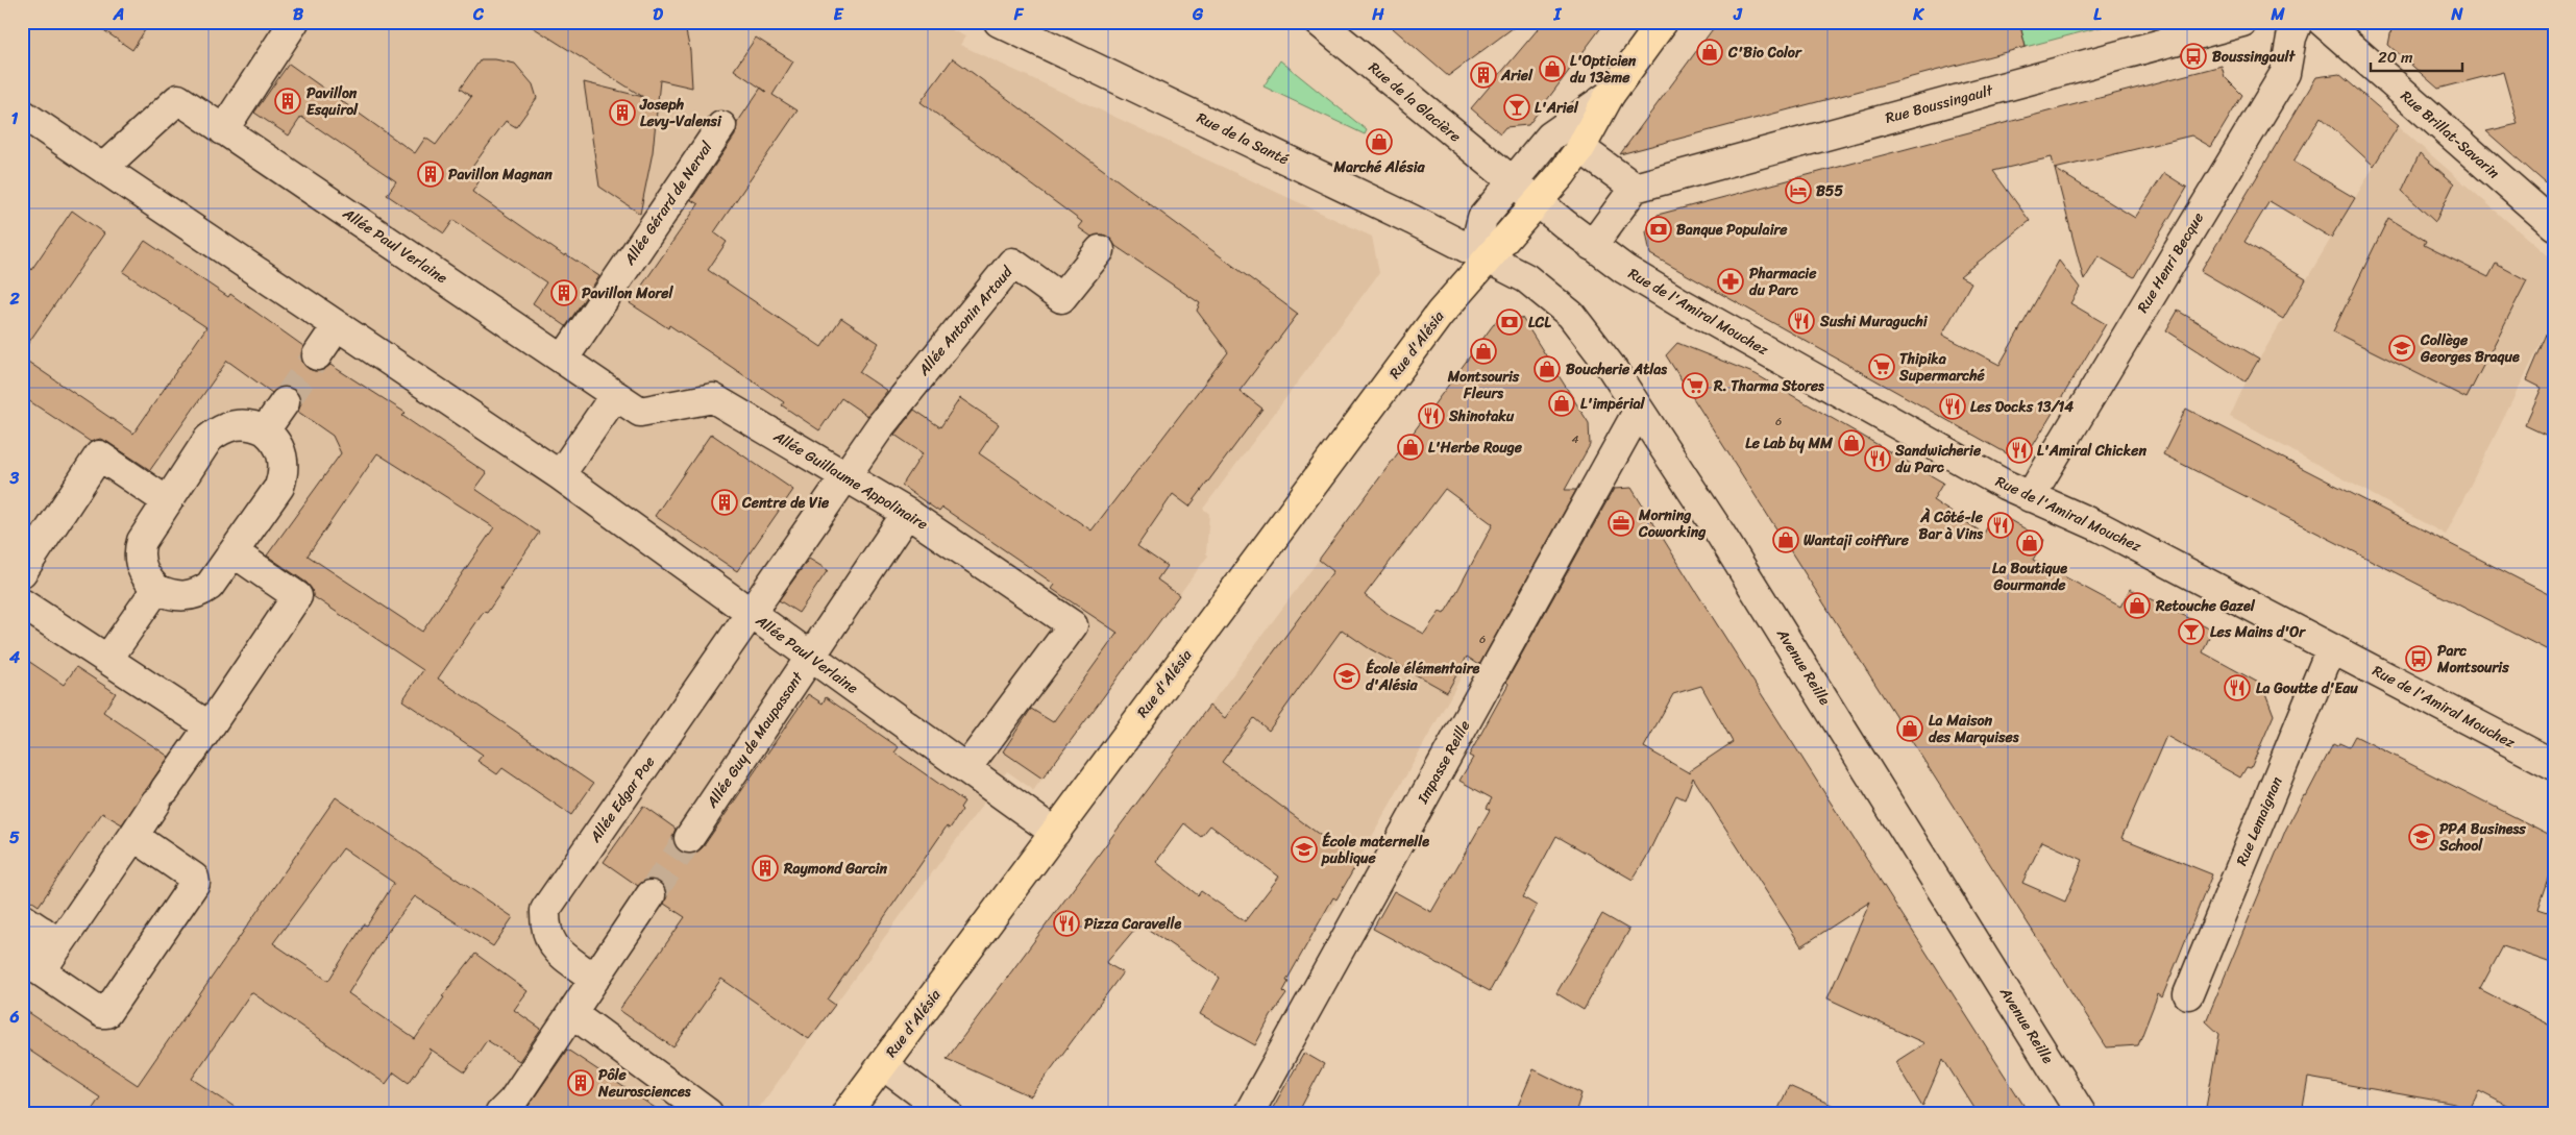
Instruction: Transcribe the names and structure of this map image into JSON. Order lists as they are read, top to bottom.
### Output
{
  "streets": {
    "main road": ["Rue d'Alésia"],
    "street": [
      "Rue de la Glacière",
      "Rue Boussingault",
      "Rue Brillat-Savarin",
      "Rue de la Santé",
      "Allée Gérard de Nerval",
      "Allée Paul Verlaine",
      "Rue Henri Becque",
      "Rue de l'Amiral Mouchez",
      "Allée Antonin Artaud",
      "Allée Guillaume Appolinaire",
      "Avenue Reille",
      "Allée Guy de Maupassant",
      "Impasse Reille",
      "Allée Edgar Poe",
      "Rue Lemaignan"
    ]
  },
  "crossings": [
    ["Rue de la Glacière", "Rue de l'Amiral Mouchez"],
    ["Rue de la Glacière", "Rue d'Alésia"],
    ["Rue de la Santé", "Rue d'Alésia"],
    ["Rue de la Santé", "Avenue Reille"],
    ["Allée Gérard de Nerval", "Allée Paul Verlaine"],
    ["Allée Paul Verlaine", "Rue d'Alésia"],
    ["Allée Paul Verlaine", "Allée Guillaume Appolinaire"],
    ["Allée Paul Verlaine", "Allée Guy de Maupassant"],
    ["Allée Paul Verlaine", "Allée Edgar Poe"],
    ["Rue Henri Becque", "Rue de l'Amiral Mouchez"],
    ["Rue de l'Amiral Mouchez", "Rue d'Alésia"],
    ["Rue de l'Amiral Mouchez", "Rue Lemaignan"],
    ["Allée Antonin Artaud", "Allée Guillaume Appolinaire"],
    ["Allée Antonin Artaud", "Allée Edgar Poe"],
    ["Rue d'Alésia", "Avenue Reille"],
    ["Allée Guillaume Appolinaire", "Allée Guy de Maupassant"],
    ["Allée Guillaume Appolinaire", "Allée Edgar Poe"],
    ["Avenue Reille", "Impasse Reille"]
  ],
  "places": {
    "shop": [
      "C'Bio Color",
      "L'Opticien du 13ème",
      "Marché Alésia",
      "Montsouris Fleurs",
      "Boucherie Atlas",
      "L'impérial",
      "Le Lab by MM",
      "L'Herbe Rouge",
      "Wantaji coiffure",
      "La Boutique Gourmande",
      "Retouche Gazel",
      "La Maison des Marquises"
    ],
    "bus stop": ["Boussingault", "Parc Montsouris"],
    "building": [
      "Ariel",
      "Pavillon Esquirol",
      "Joseph Levy-Valensi",
      "Pavillon Magnan",
      "Pavillon Morel",
      "Centre de Vie",
      "Raymond Garcin",
      "Pôle Neurosciences"
    ],
    "bar": ["L'Ariel", "Les Mains d'Or"],
    "hotel": ["B55"],
    "bank": ["Banque Populaire", "LCL"],
    "pharmacy": ["Pharmacie du Parc"],
    "restaurant": [
      "Sushi Muraguchi",
      "Les Docks 13/14",
      "Shinotaku",
      "L'Amiral Chicken",
      "Sandwicherie du Parc",
      "À Côté-le Bar à Vins",
      "La Goutte d'Eau",
      "Pizza Caravelle"
    ],
    "school or university": [
      "Collège Georges Braque",
      "École élémentaire d'Alésia",
      "PPA Business School",
      "École maternelle publique"
    ],
    "supermarket": ["Thipika Supermarché", "R. Tharma Stores"],
    "office": ["Morning Coworking"]
  },
  "house_numbers": ["6", "4", "6"],
  "scale_bar": "20 m",
  "grid": {
    "columns": [
      "A",
      "B",
      "C",
      "D",
      "E",
      "F",
      "G",
      "H",
      "I",
      "J",
      "K",
      "L",
      "M",
      "N"
    ],
    "rows": [
      "1",
      "2",
      "3",
      "4",
      "5",
      "6"
    ]
  }
}
